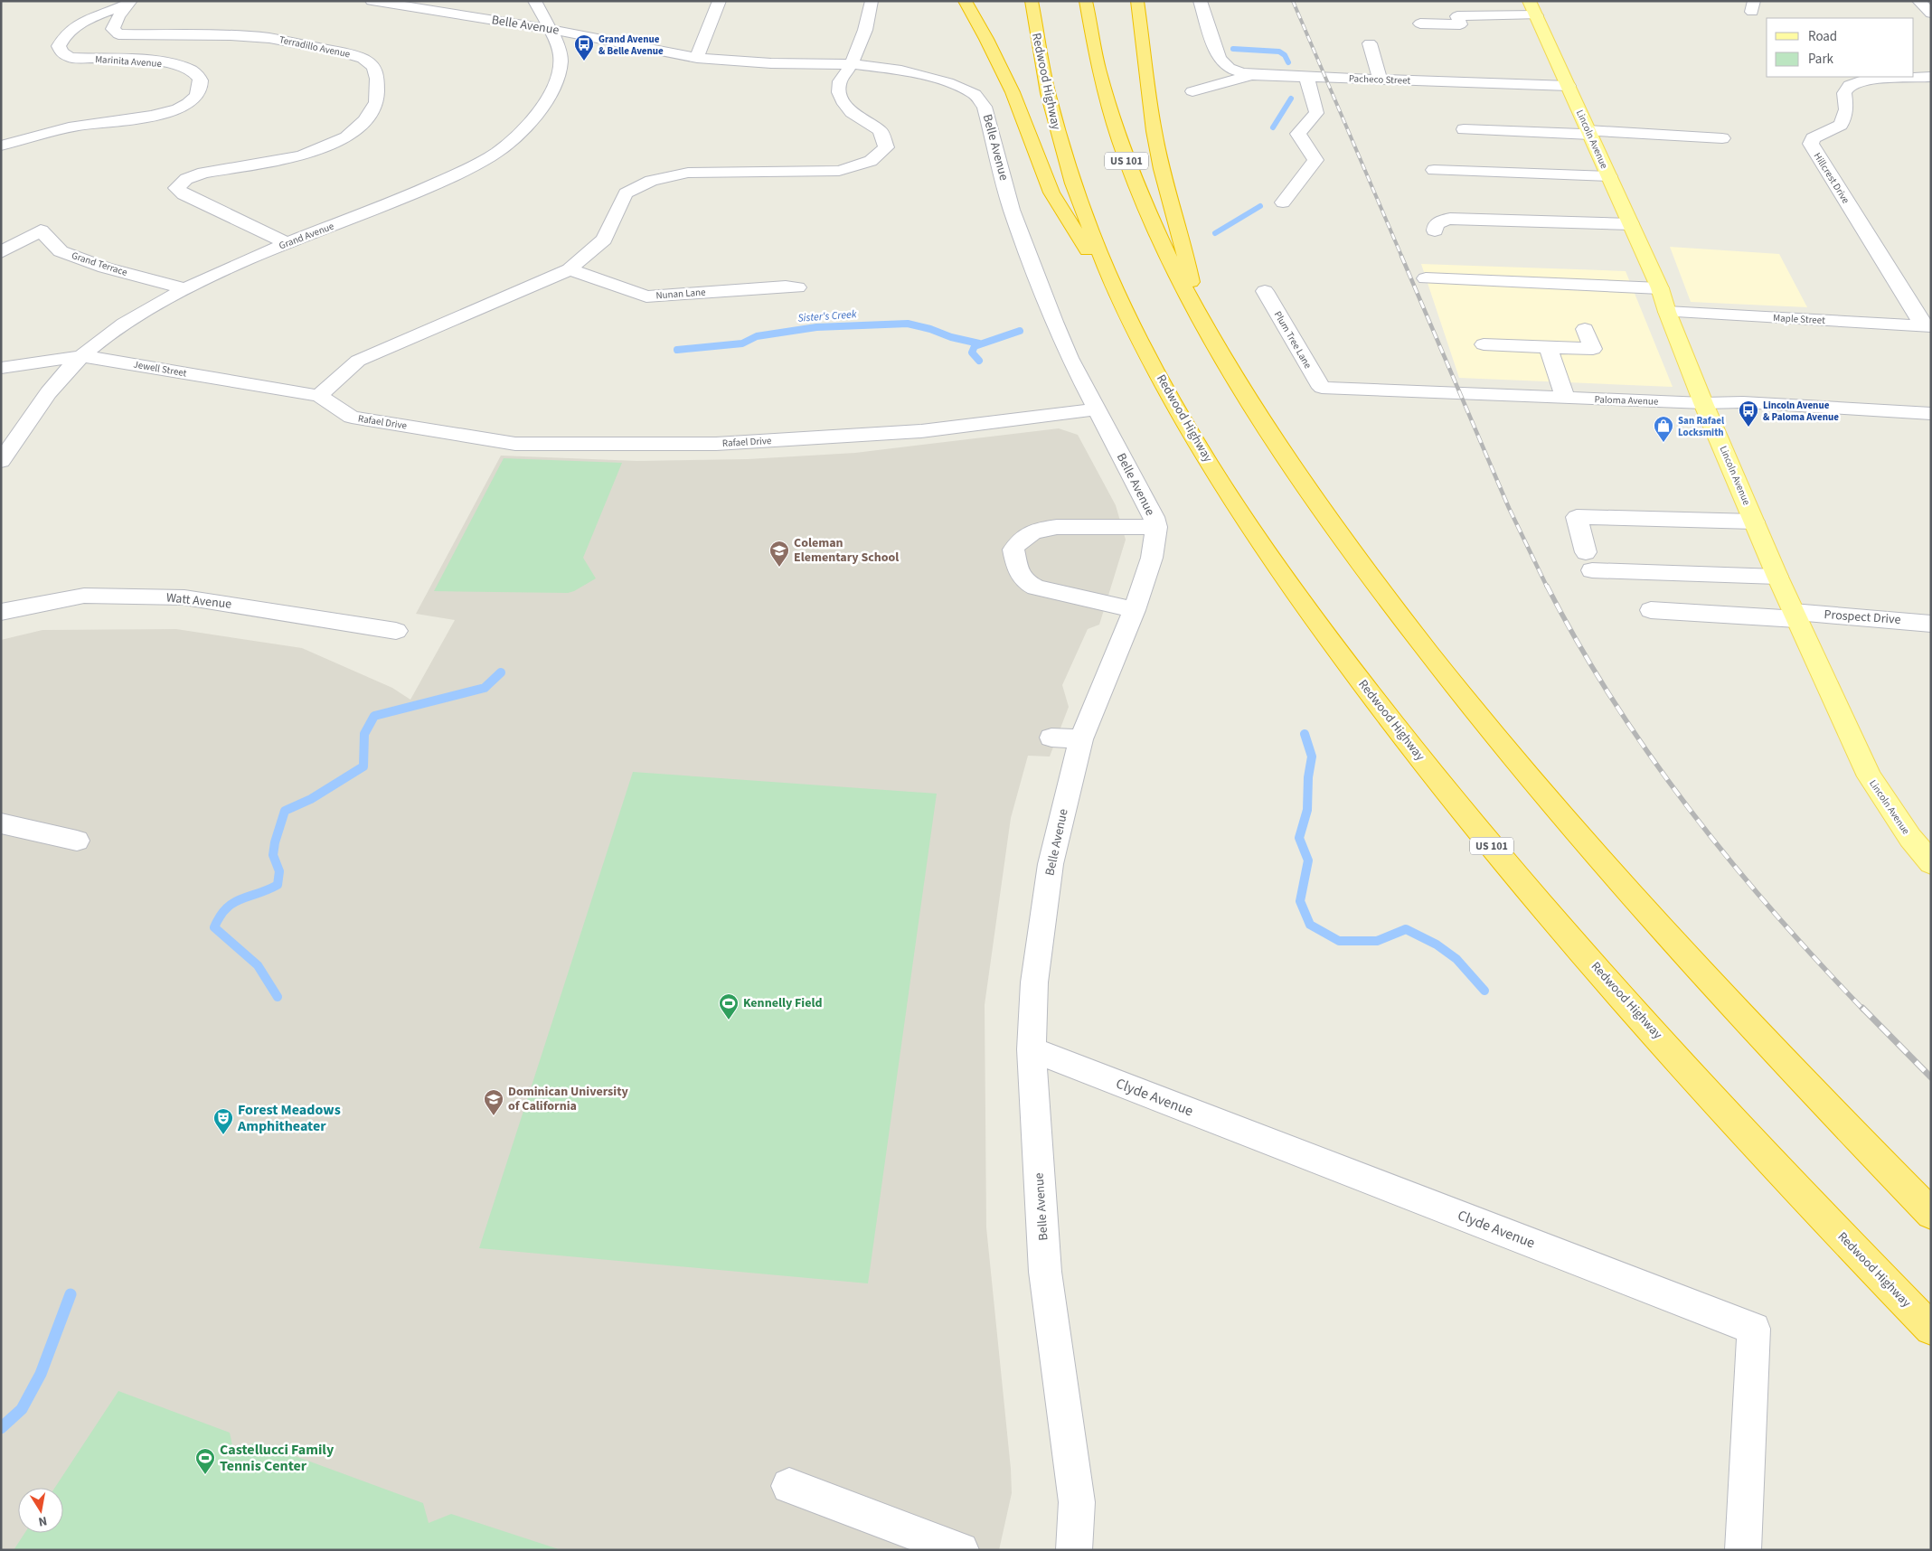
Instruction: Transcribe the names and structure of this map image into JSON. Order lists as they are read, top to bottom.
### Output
{
  "streets": {
    "highway": ["Redwood Highway", "US 101"],
    "main road": ["Lincoln Avenue"],
    "street": [
      "Belle Avenue",
      "Terradillo Avenue",
      "Marinita Avenue",
      "Pacheco Street",
      "Hillcrest Drive",
      "Grand Avenue",
      "Grand Terrace",
      "Nunan Lane",
      "Maple Street",
      "Plum Tree Lane",
      "Jewell Street",
      "Paloma Avenue",
      "Rafael Drive",
      "Watt Avenue",
      "Prospect Drive",
      "Clyde Avenue"
    ]
  },
  "crossings": [
    ["Belle Avenue", "Grand Avenue"],
    ["Belle Avenue", "Rafael Drive"],
    ["Belle Avenue", "Clyde Avenue"],
    ["Terradillo Avenue", "Marinita Avenue"],
    ["Terradillo Avenue", "Grand Avenue"],
    ["Pacheco Street", "Lincoln Avenue"],
    ["Lincoln Avenue", "Maple Street"],
    ["Lincoln Avenue", "Paloma Avenue"],
    ["Lincoln Avenue", "Prospect Drive"],
    ["Hillcrest Drive", "Maple Street"],
    ["Grand Avenue", "Grand Terrace"],
    ["Grand Avenue", "Jewell Street"],
    ["Plum Tree Lane", "Paloma Avenue"],
    ["Jewell Street", "Rafael Drive"]
  ],
  "water": ["Sister's Creek"],
  "places": {
    "bus stop": ["Grand Avenue & Belle Avenue", "Lincoln Avenue & Paloma Avenue"],
    "shop": ["San Rafael Locksmith"],
    "school or university": ["Coleman Elementary School", "Dominican University of California"],
    "sports": ["Kennelly Field", "Castellucci Family Tennis Center"],
    "theatre": ["Forest Meadows Amphitheater"]
  },
  "legend": ["Road", "Park"],
  "north": "bottom"
}
